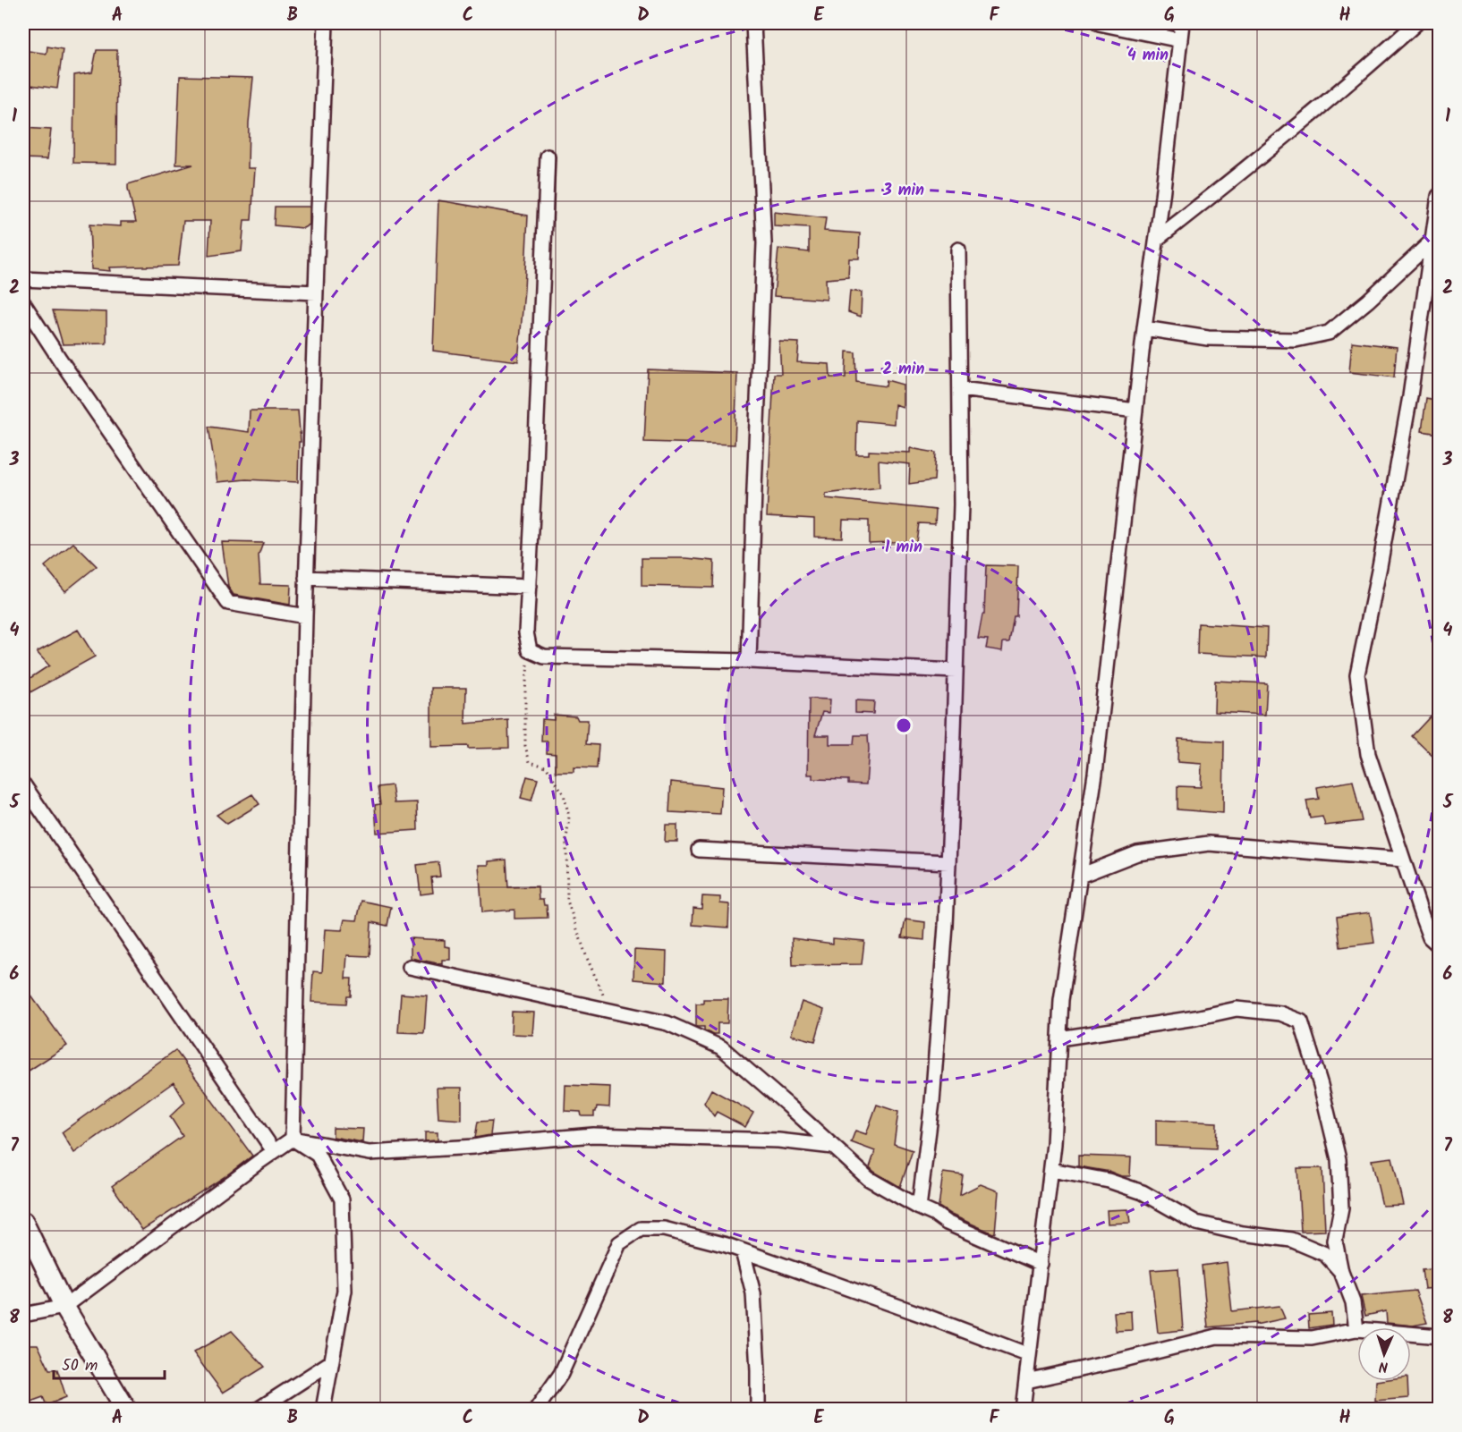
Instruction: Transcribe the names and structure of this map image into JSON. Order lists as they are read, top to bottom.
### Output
{
  "scale_bar": "50 m",
  "north": "bottom",
  "grid": {
    "columns": [
      "A",
      "B",
      "C",
      "D",
      "E",
      "F",
      "G",
      "H"
    ],
    "rows": [
      "1",
      "2",
      "3",
      "4",
      "5",
      "6",
      "7",
      "8"
    ]
  },
  "rings": [
    "4 min",
    "3 min",
    "2 min",
    "1 min"
  ]
}
